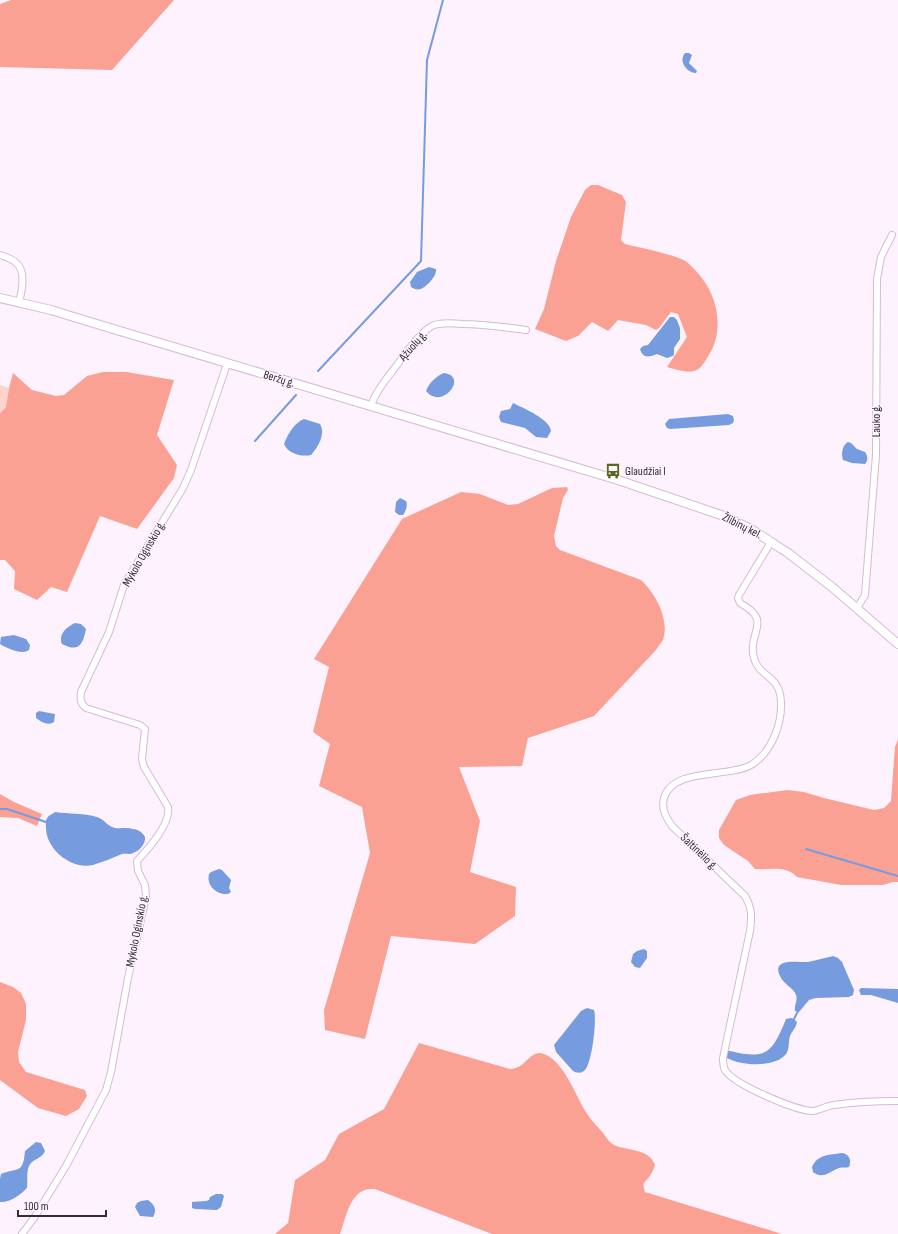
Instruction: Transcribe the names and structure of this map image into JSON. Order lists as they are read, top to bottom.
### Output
{
  "streets": {
    "main road": ["Beržų g.", "Žlibinų kel."],
    "street": [
      "Ąžuolų g.",
      "Lauko g.",
      "Mykolo Oginskio g.",
      "Šaltinėlio g."
    ]
  },
  "crossings": [
    ["Ąžuolų g.", "Beržų g."],
    ["Beržų g.", "Žlibinų kel."],
    ["Beržų g.", "Mykolo Oginskio g."],
    ["Lauko g.", "Žlibinų kel."],
    ["Žlibinų kel.", "Šaltinėlio g."]
  ],
  "places": {
    "bus stop": ["Glaudžiai I"]
  },
  "scale_bar": "100 m"
}
